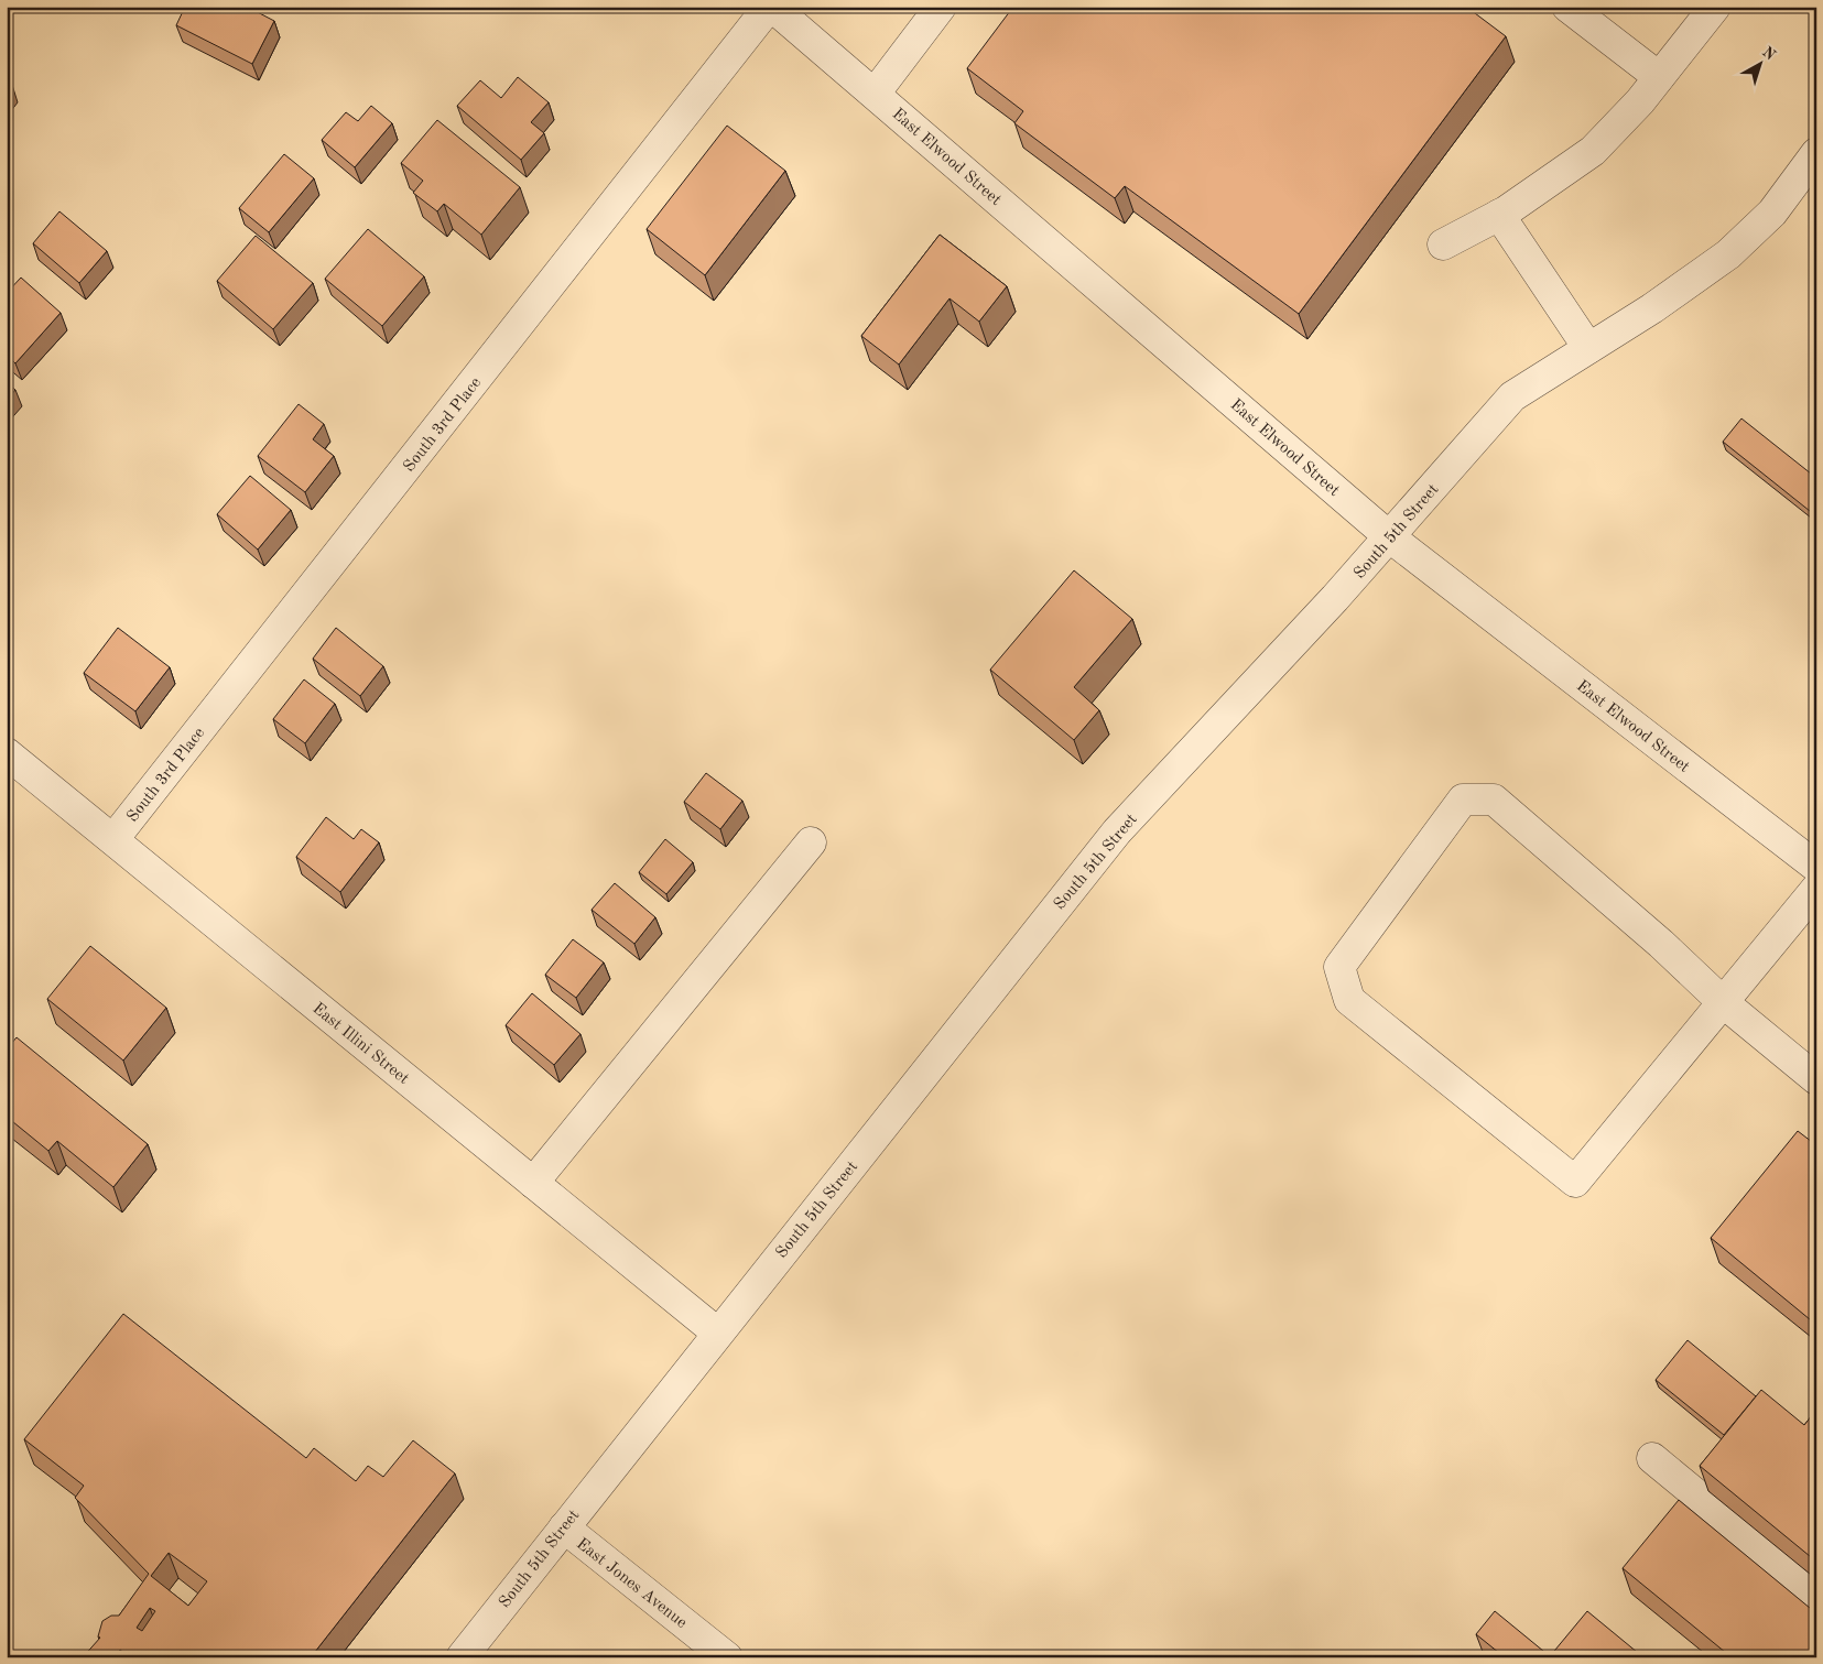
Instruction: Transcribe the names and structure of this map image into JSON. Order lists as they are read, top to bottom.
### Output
{
  "streets": {
    "street": [
      "East Elwood Street",
      "South 3rd Place",
      "South 5th Street",
      "East Illini Street",
      "East Jones Avenue"
    ]
  },
  "crossings": [
    ["East Elwood Street", "South 3rd Place"],
    ["East Elwood Street", "South 5th Street"],
    ["South 3rd Place", "East Illini Street"],
    ["South 5th Street", "East Illini Street"],
    ["South 5th Street", "East Jones Avenue"]
  ],
  "north": "top right"
}
